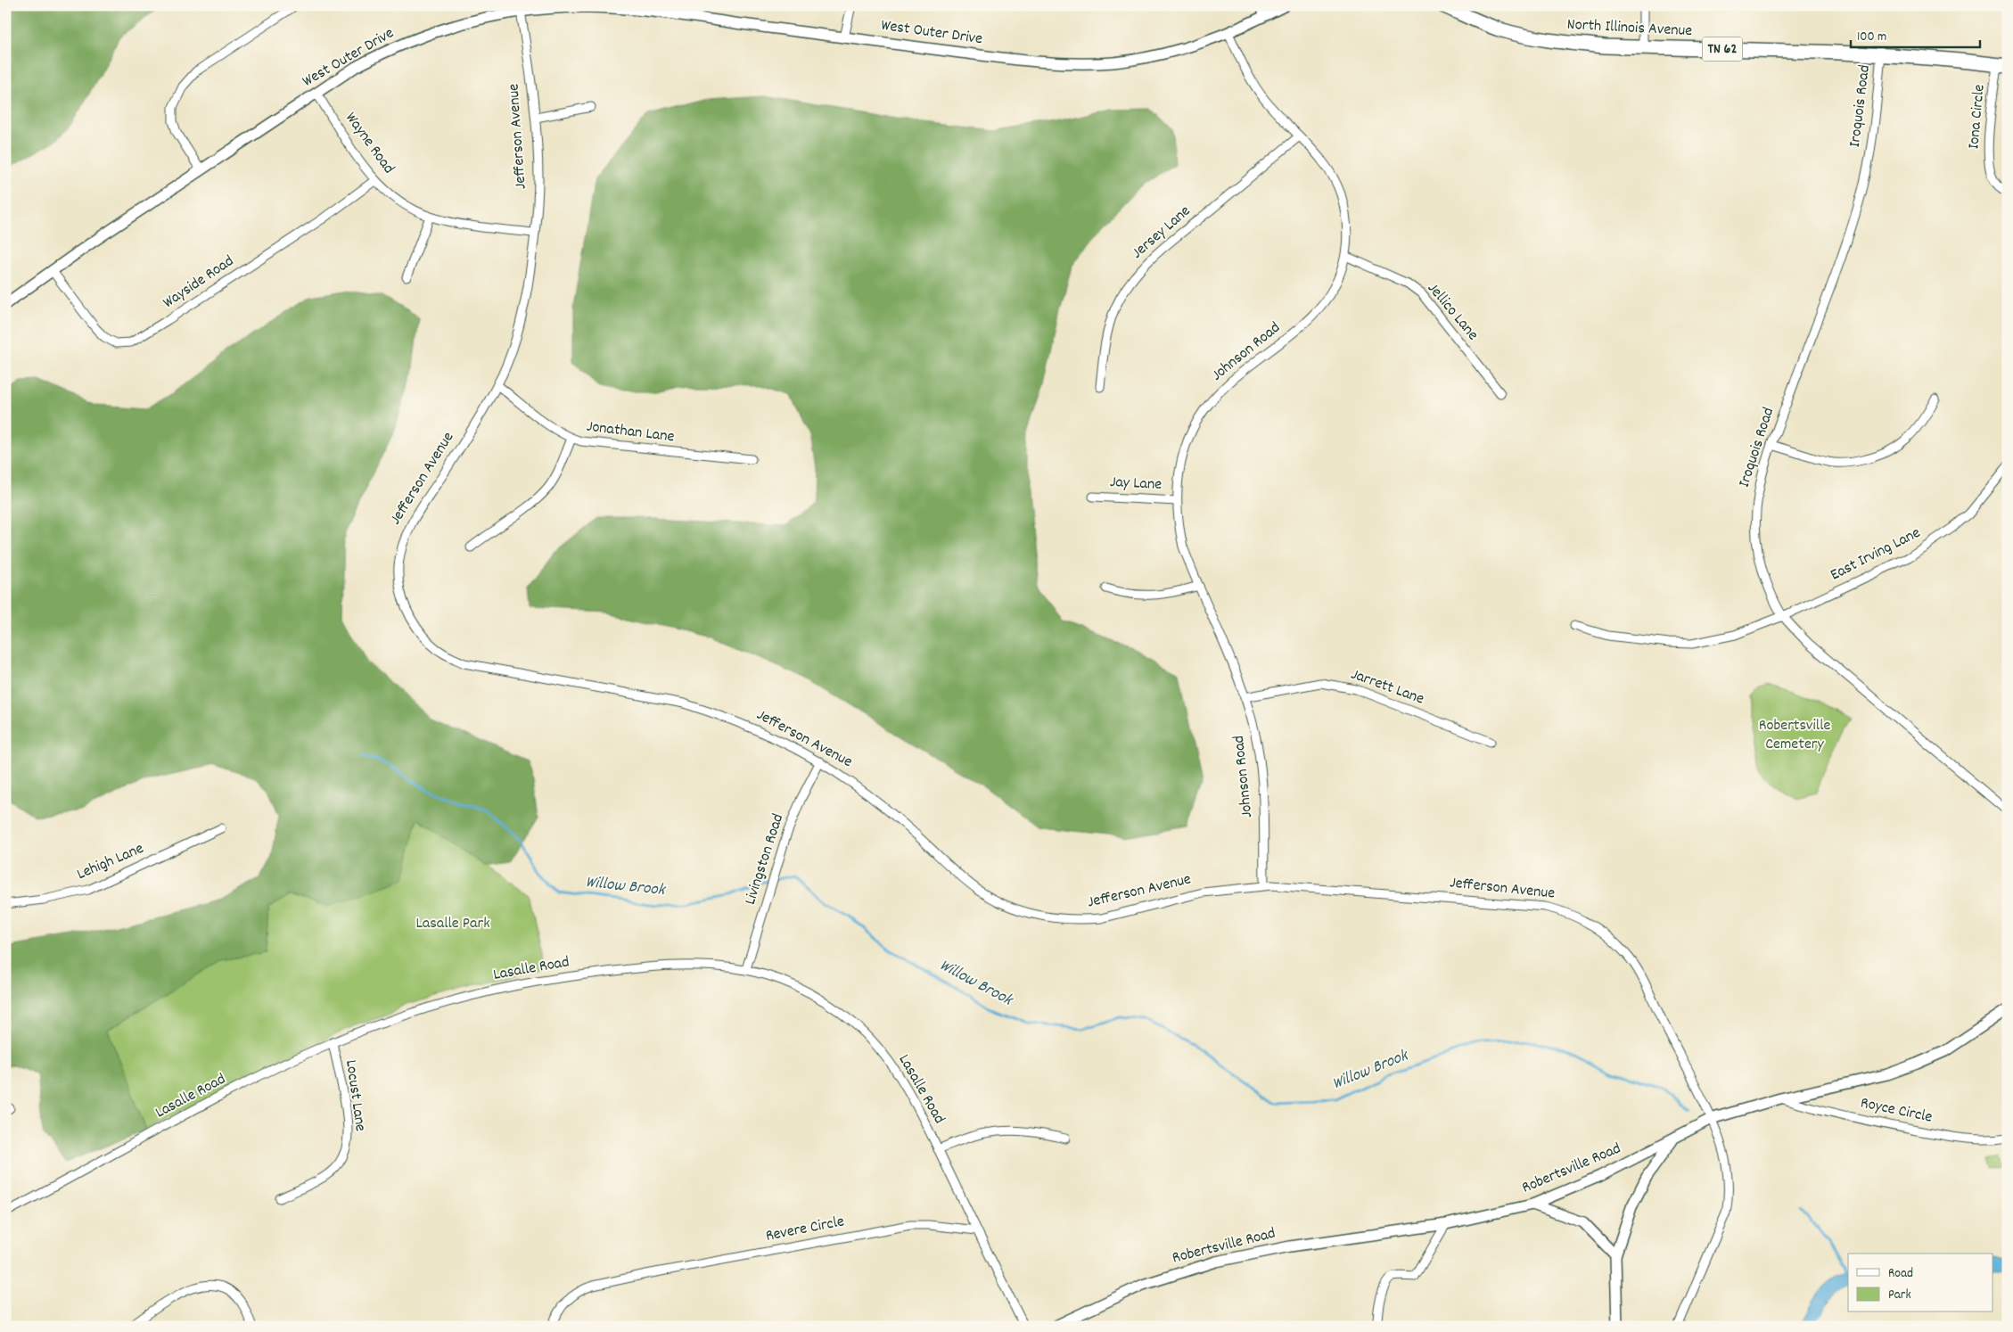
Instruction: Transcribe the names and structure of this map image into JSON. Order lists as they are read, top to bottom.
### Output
{
  "streets": {
    "highway": ["North Illinois Avenue", "TN 62"],
    "street": [
      "West Outer Drive",
      "Iroquois Road",
      "Iona Circle",
      "Jefferson Avenue",
      "Wayne Road",
      "Jersey Lane",
      "Wayside Road",
      "Jellico Lane",
      "Johnson Road",
      "Jonathan Lane",
      "Jay Lane",
      "East Irving Lane",
      "Jarrett Lane",
      "Livingston Road",
      "Lehigh Lane",
      "Lasalle Road",
      "Locust Lane",
      "Royce Circle",
      "Robertsville Road",
      "Revere Circle"
    ]
  },
  "crossings": [
    ["North Illinois Avenue", "Iroquois Road"],
    ["North Illinois Avenue", "Iona Circle"],
    ["West Outer Drive", "Jefferson Avenue"],
    ["West Outer Drive", "Wayne Road"],
    ["West Outer Drive", "Wayside Road"],
    ["West Outer Drive", "Johnson Road"],
    ["Iroquois Road", "East Irving Lane"],
    ["Jefferson Avenue", "Wayne Road"],
    ["Jefferson Avenue", "Johnson Road"],
    ["Jefferson Avenue", "Jonathan Lane"],
    ["Jefferson Avenue", "Livingston Road"],
    ["Jefferson Avenue", "Robertsville Road"],
    ["Wayne Road", "Wayside Road"],
    ["Jersey Lane", "Johnson Road"],
    ["Jellico Lane", "Johnson Road"],
    ["Johnson Road", "Jay Lane"],
    ["Johnson Road", "Jarrett Lane"],
    ["Livingston Road", "Lasalle Road"],
    ["Lasalle Road", "Locust Lane"],
    ["Lasalle Road", "Revere Circle"],
    ["Royce Circle", "Robertsville Road"]
  ],
  "water": ["Willow Brook"],
  "parks": ["Robertsville Cemetery", "Lasalle Park"],
  "legend": ["Road", "Park"],
  "scale_bar": "100 m"
}
